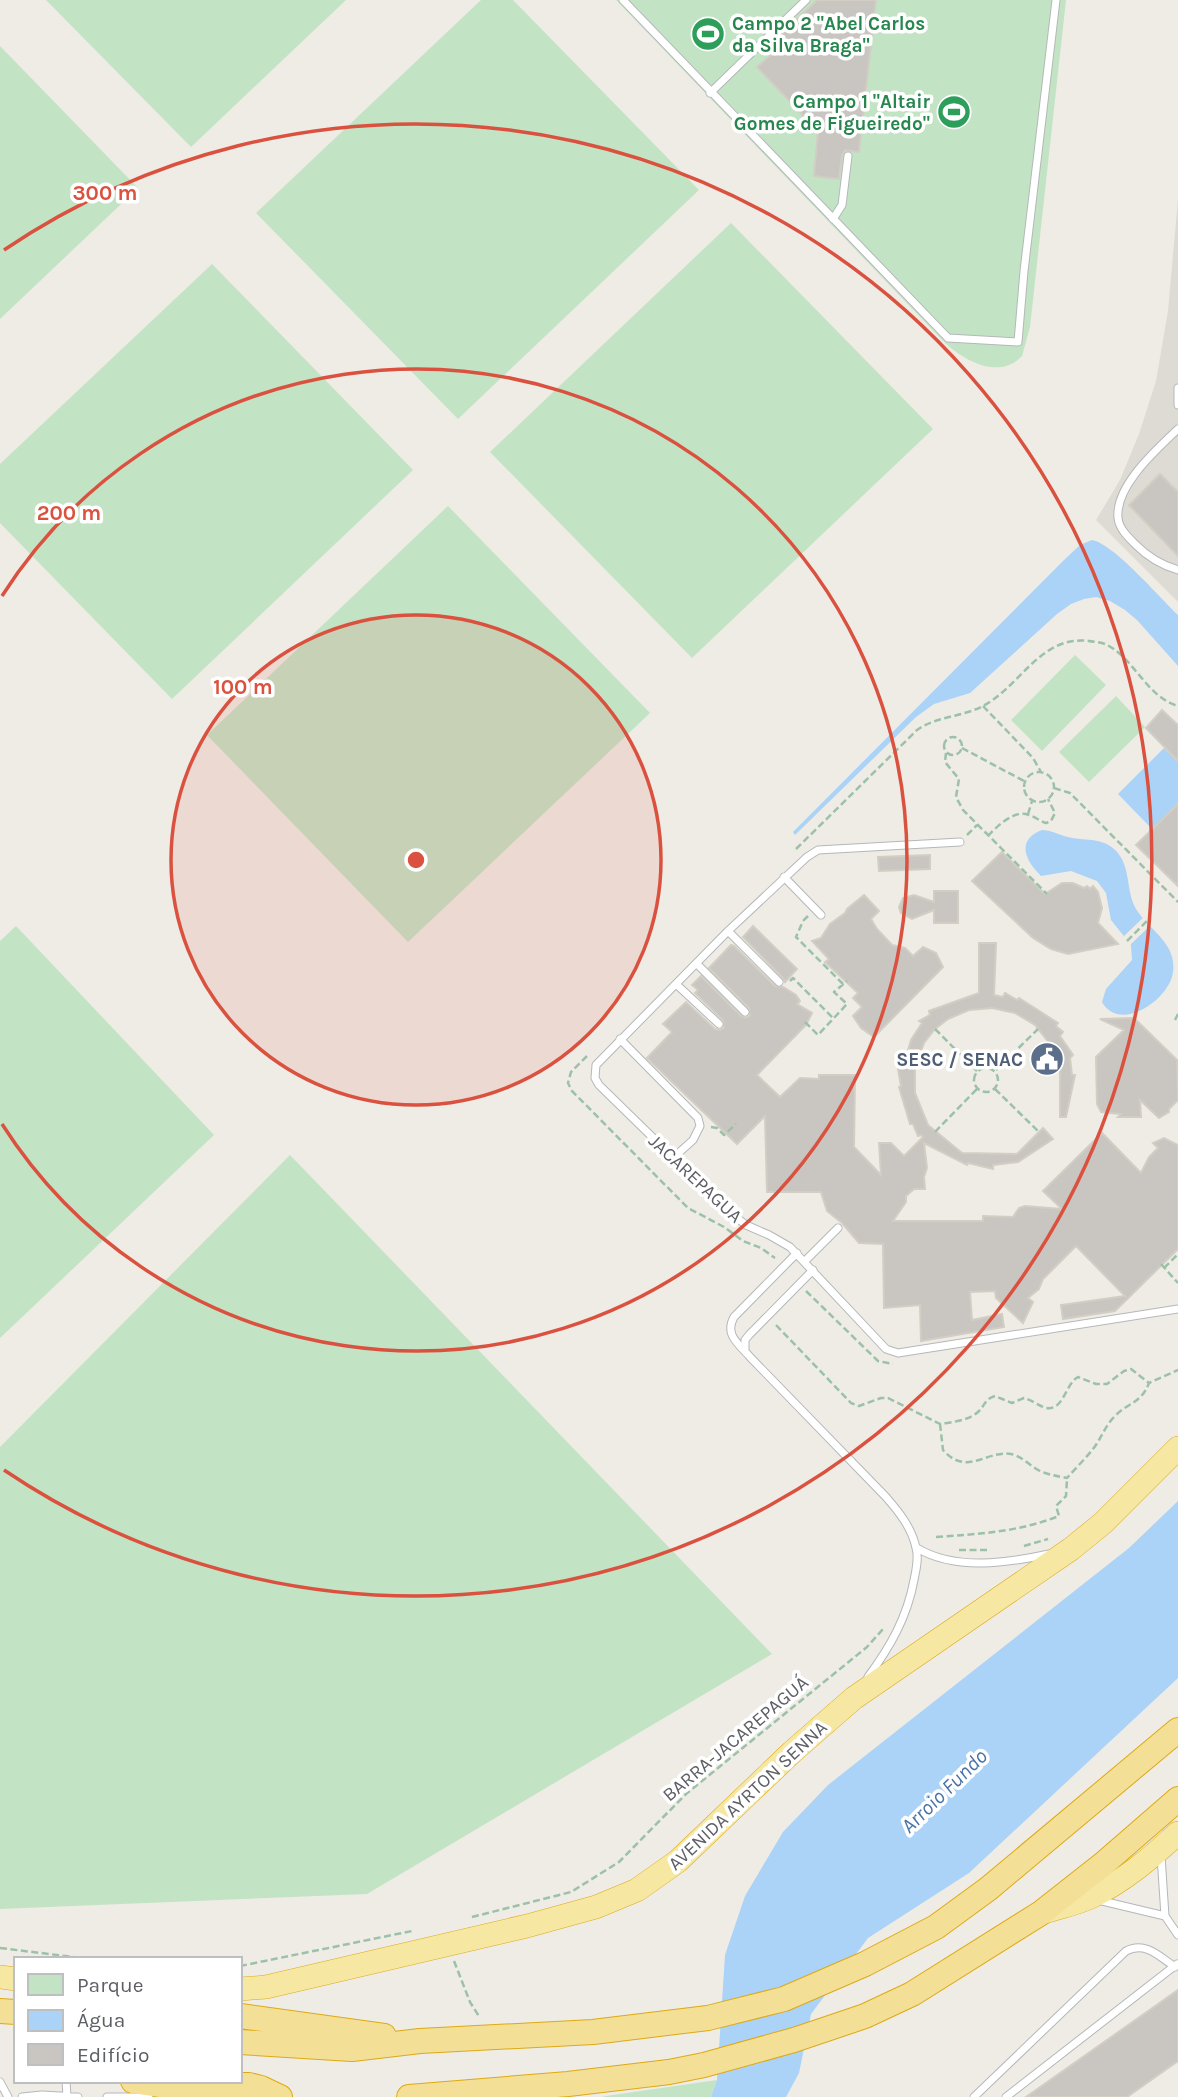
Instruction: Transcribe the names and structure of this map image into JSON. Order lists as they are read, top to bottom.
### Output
{
  "streets": {
    "highway": ["AVENIDA AYRTON SENNA"],
    "lane": ["JACAREPAGUA"],
    "path": ["BARRA-JACAREPAGUÁ"]
  },
  "water": ["Arroio Fundo"],
  "places": {
    "sports": ["Campo 2 \"Abel Carlos da Silva Braga\"", "Campo 1 \"Altair Gomes de Figueiredo\""],
    "public building": ["SESC / SENAC"]
  },
  "legend": ["Parque", "Água", "Edifício"],
  "rings": ["300 m", "200 m", "100 m"]
}
